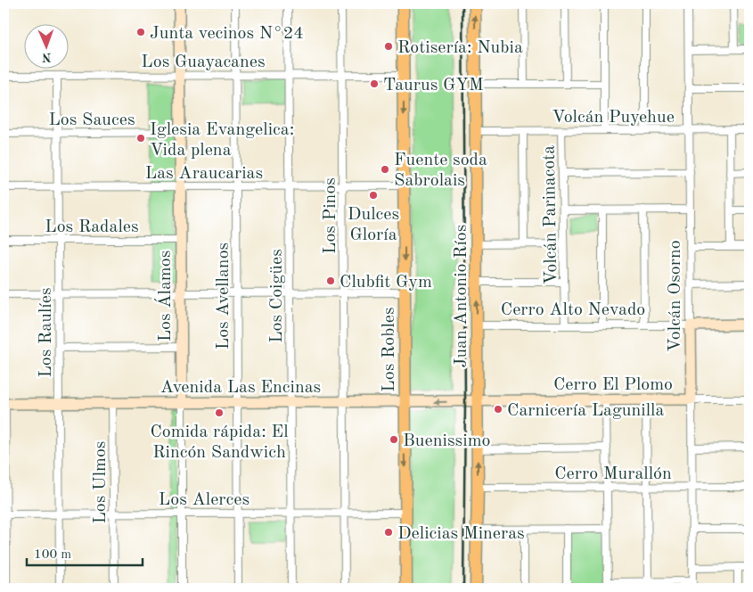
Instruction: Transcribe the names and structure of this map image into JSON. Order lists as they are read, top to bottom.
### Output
{
  "streets": {
    "main road": ["Juan Antonio Ríos", "Los Robles"],
    "street": [
      "Los Guayacanes",
      "Volcán Puyehue",
      "Los Sauces",
      "Las Araucarias",
      "Volcán Parinacota",
      "Los Pinos",
      "Los Radales",
      "Los Álamos",
      "Los Avellanos",
      "Los Coigües",
      "Volcán Osorno",
      "Cerro Alto Nevado",
      "Los Raulíes",
      "Cerro El Plomo",
      "Avenida Las Encinas",
      "Cerro Murallón",
      "Los Ulmos",
      "Los Alerces"
    ]
  },
  "crossings": [
    ["Los Guayacanes", "Los Pinos"],
    ["Los Guayacanes", "Los Álamos"],
    ["Los Guayacanes", "Los Avellanos"],
    ["Los Guayacanes", "Los Coigües"],
    ["Los Guayacanes", "Los Raulíes"],
    ["Los Guayacanes", "Los Robles"],
    ["Volcán Puyehue", "Volcán Parinacota"],
    ["Volcán Puyehue", "Juan Antonio Ríos"],
    ["Volcán Puyehue", "Volcán Osorno"],
    ["Los Sauces", "Los Álamos"],
    ["Los Sauces", "Los Raulíes"],
    ["Las Araucarias", "Los Pinos"],
    ["Las Araucarias", "Los Álamos"],
    ["Las Araucarias", "Los Avellanos"],
    ["Las Araucarias", "Los Coigües"],
    ["Las Araucarias", "Los Raulíes"],
    ["Las Araucarias", "Los Robles"],
    ["Volcán Parinacota", "Cerro Alto Nevado"],
    ["Los Pinos", "Avenida Las Encinas"],
    ["Los Pinos", "Los Alerces"],
    ["Los Radales", "Los Álamos"],
    ["Los Radales", "Los Raulíes"],
    ["Los Álamos", "Avenida Las Encinas"],
    ["Los Álamos", "Los Alerces"],
    ["Los Avellanos", "Avenida Las Encinas"],
    ["Los Avellanos", "Los Alerces"],
    ["Los Coigües", "Avenida Las Encinas"],
    ["Los Coigües", "Los Alerces"],
    ["Juan Antonio Ríos", "Cerro Alto Nevado"],
    ["Juan Antonio Ríos", "Cerro El Plomo"],
    ["Juan Antonio Ríos", "Avenida Las Encinas"],
    ["Juan Antonio Ríos", "Cerro Murallón"],
    ["Volcán Osorno", "Cerro Alto Nevado"],
    ["Volcán Osorno", "Cerro El Plomo"],
    ["Volcán Osorno", "Cerro Murallón"],
    ["Los Raulíes", "Avenida Las Encinas"],
    ["Los Raulíes", "Los Alerces"],
    ["Los Robles", "Avenida Las Encinas"],
    ["Los Robles", "Los Alerces"],
    ["Cerro El Plomo", "Avenida Las Encinas"],
    ["Avenida Las Encinas", "Los Ulmos"],
    ["Los Ulmos", "Los Alerces"]
  ],
  "one_way": ["Los Robles"],
  "places": [
    "Junta vecinos N°24",
    "Rotisería: Nubia",
    "Taurus GYM",
    "Iglesia Evangelica: Vida plena",
    "Fuente soda Sabrolais",
    "Dulces Gloría",
    "Clubfit Gym",
    "Carnicería Lagunilla",
    "Comida rápida: El Rincón Sandwich",
    "Buenissimo",
    "Delicias Mineras"
  ],
  "scale_bar": "100 m",
  "north": "bottom"
}
